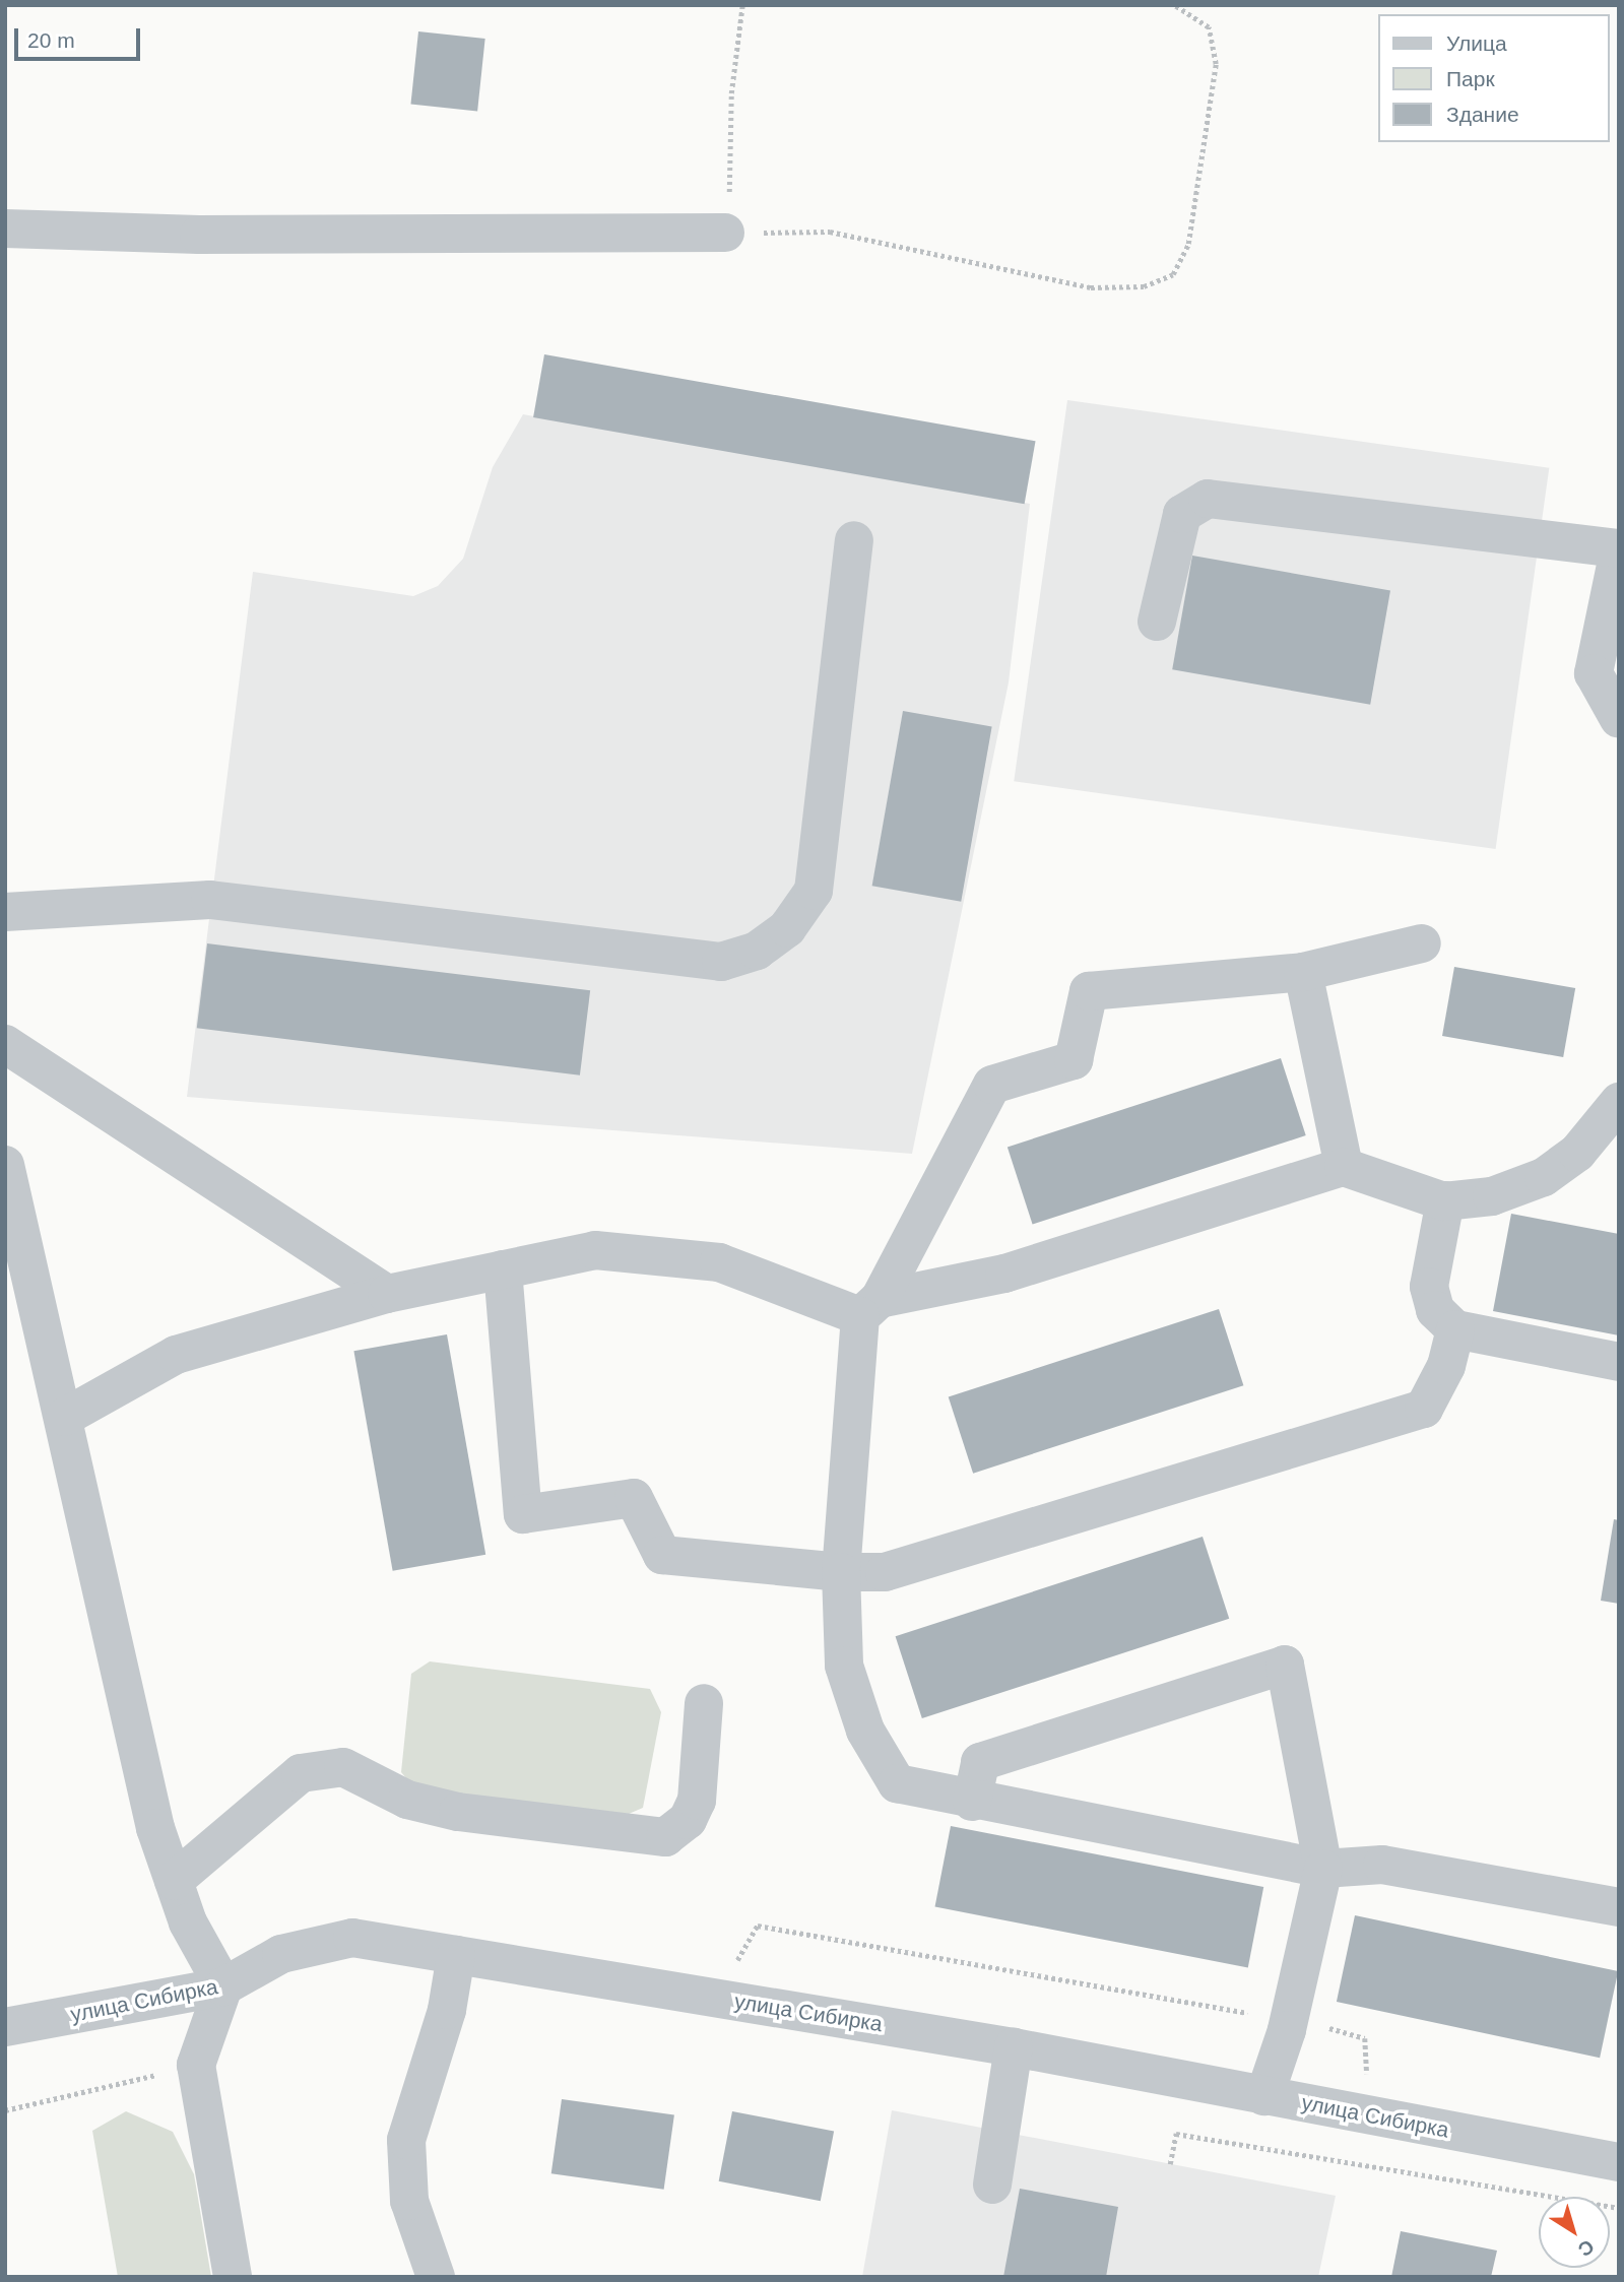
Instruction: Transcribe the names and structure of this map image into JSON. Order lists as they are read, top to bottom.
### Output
{
  "streets": {
    "street": ["улица Сибирка"]
  },
  "legend": ["Улица", "Парк", "Здание"],
  "scale_bar": "20 m",
  "north": "bottom right"
}
